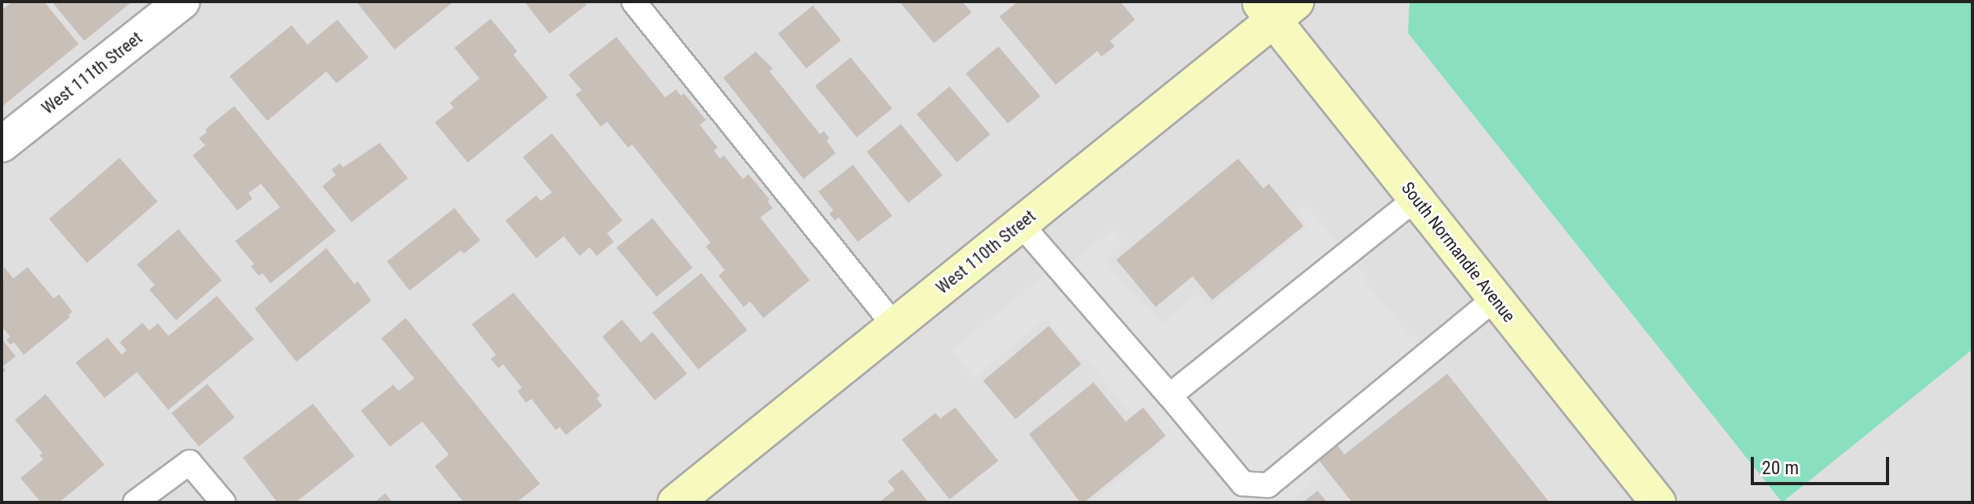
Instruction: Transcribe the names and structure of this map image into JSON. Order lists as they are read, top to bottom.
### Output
{
  "streets": {
    "street": ["West 111th Street", "West 110th Street", "South Normandie Avenue"]
  },
  "crossings": [
    ["West 110th Street", "South Normandie Avenue"]
  ],
  "scale_bar": "20 m"
}
